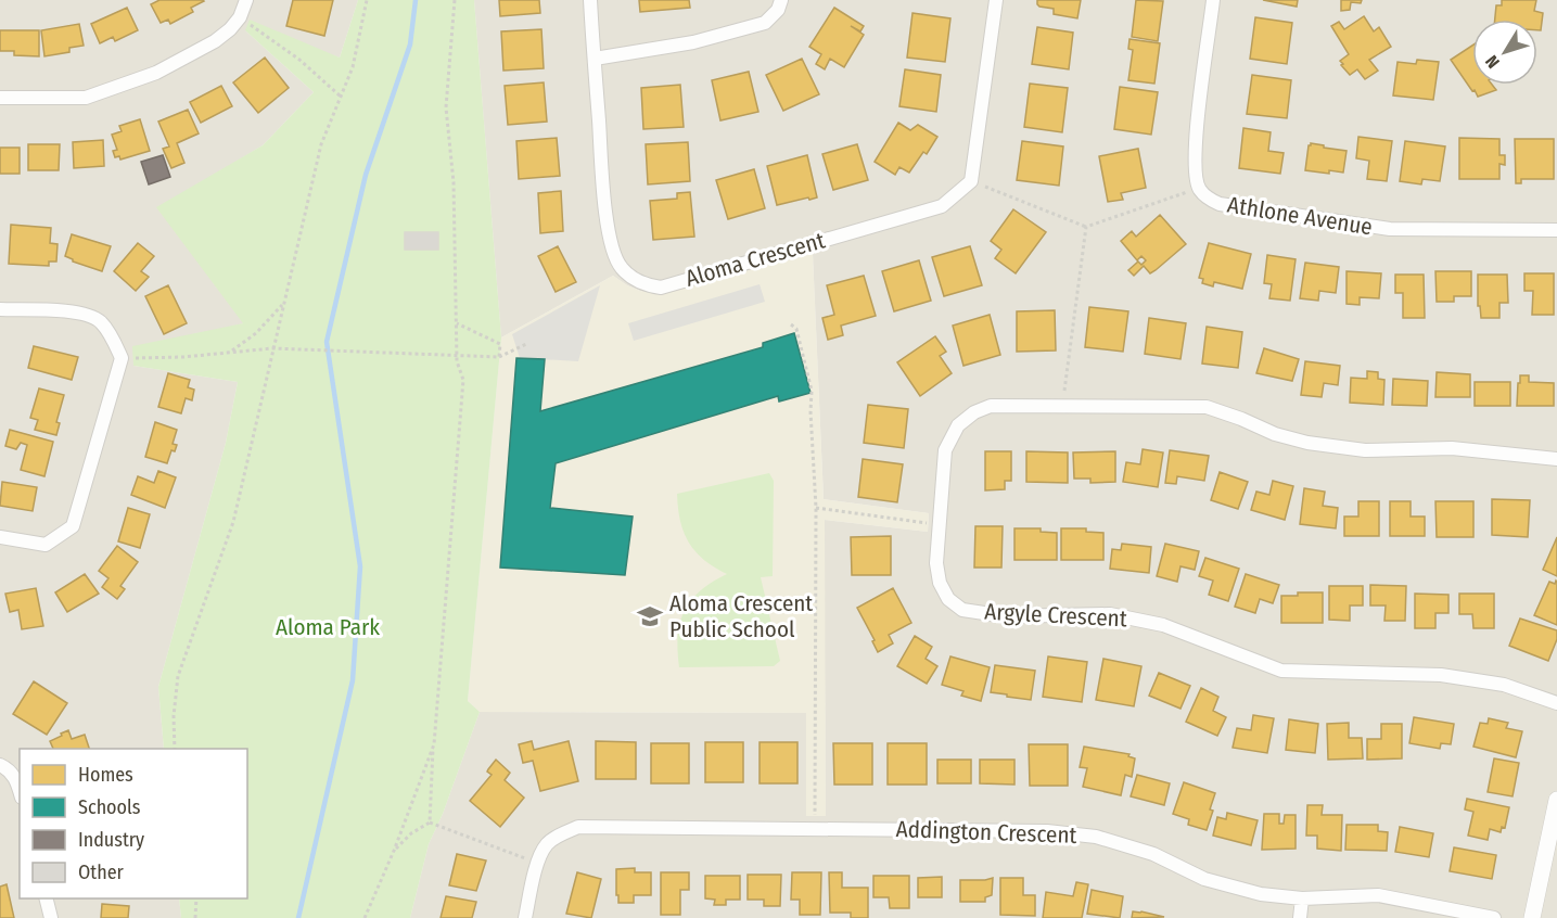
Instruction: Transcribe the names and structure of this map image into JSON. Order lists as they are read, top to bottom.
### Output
{
  "streets": {
    "street": [
      "Athlone Avenue",
      "Aloma Crescent",
      "Argyle Crescent",
      "Addington Crescent"
    ]
  },
  "parks": ["Aloma Park"],
  "places": {
    "school or university": ["Aloma Crescent Public School"]
  },
  "legend": [
    "Homes",
    "Schools",
    "Industry",
    "Other"
  ],
  "north": "bottom left"
}
